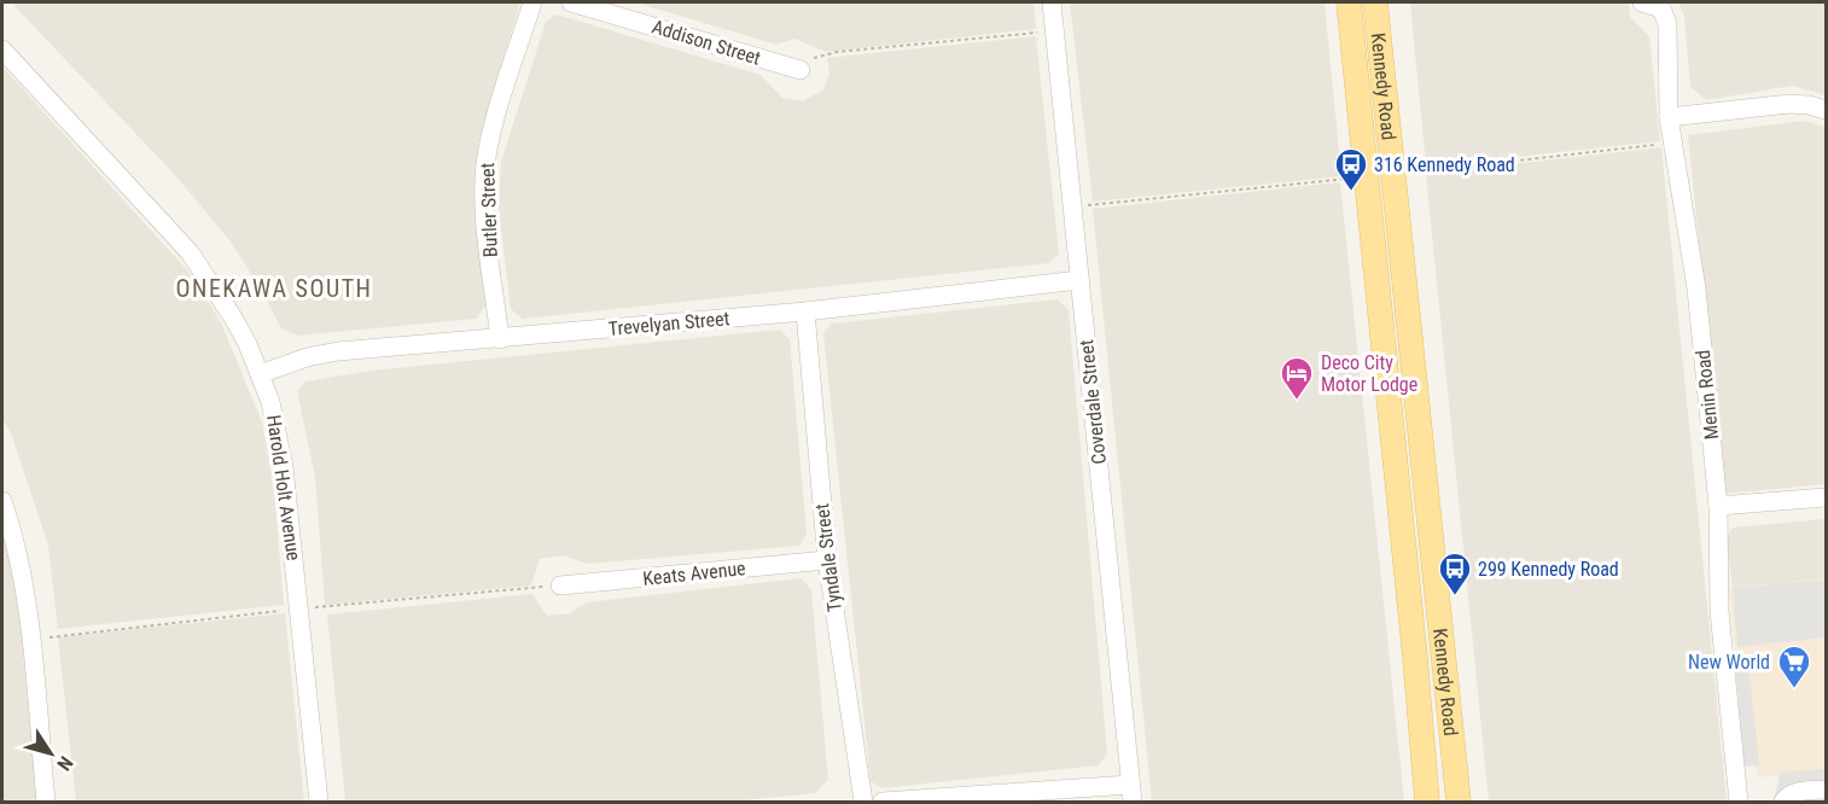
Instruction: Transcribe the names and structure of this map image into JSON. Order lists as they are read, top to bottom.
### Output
{
  "streets": {
    "main road": ["Kennedy Road"],
    "street": [
      "Addison Street",
      "Butler Street",
      "Trevelyan Street",
      "Menin Road",
      "Coverdale Street",
      "Harold Holt Avenue",
      "Tyndale Street",
      "Keats Avenue"
    ]
  },
  "crossings": [
    ["Butler Street", "Trevelyan Street"],
    ["Trevelyan Street", "Coverdale Street"],
    ["Trevelyan Street", "Harold Holt Avenue"],
    ["Trevelyan Street", "Tyndale Street"],
    ["Tyndale Street", "Keats Avenue"]
  ],
  "districts": ["ONEKAWA SOUTH"],
  "places": {
    "bus stop": ["316 Kennedy Road", "299 Kennedy Road"],
    "hotel": ["Deco City Motor Lodge"],
    "supermarket": ["New World"]
  },
  "north": "bottom right"
}
